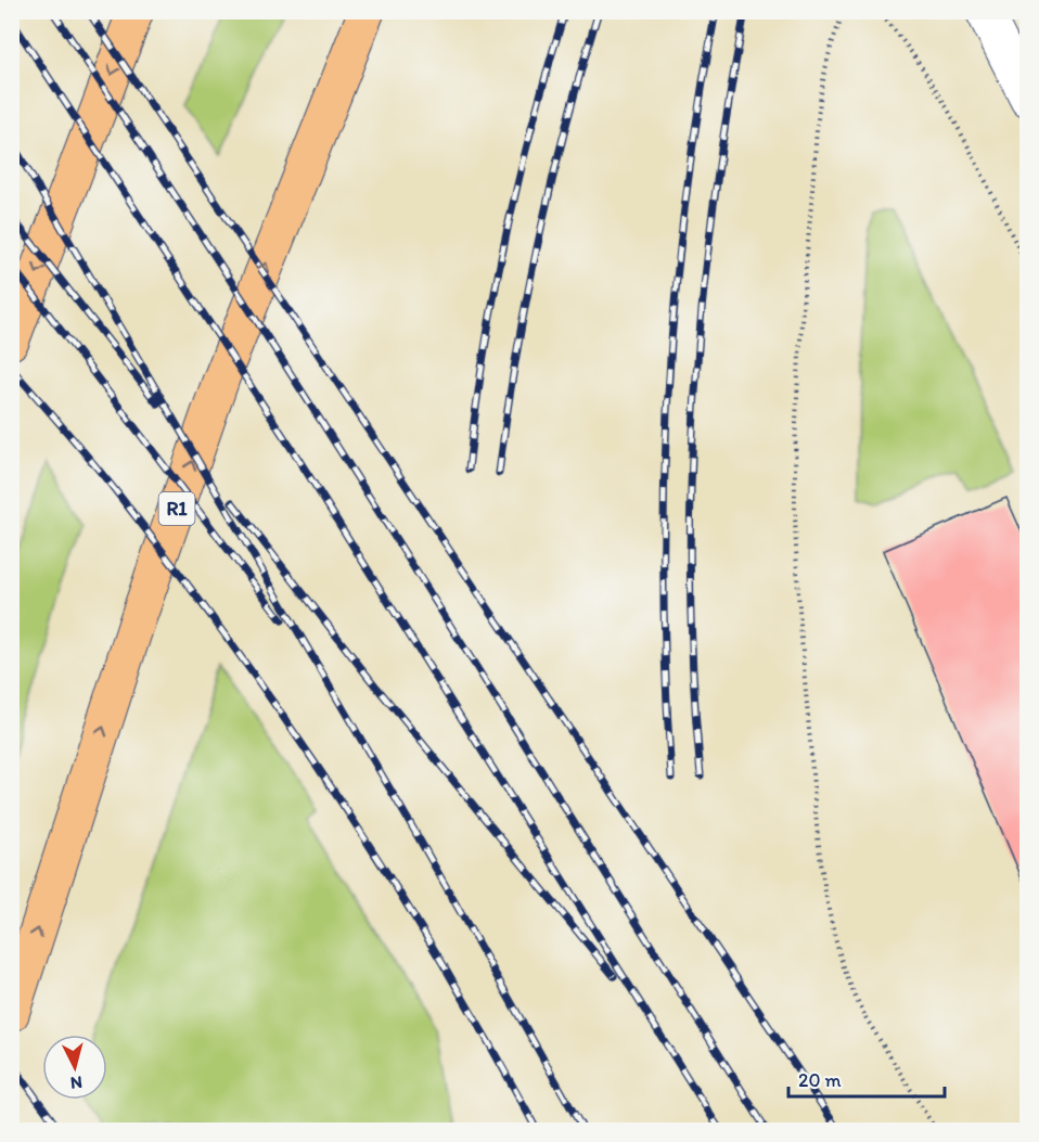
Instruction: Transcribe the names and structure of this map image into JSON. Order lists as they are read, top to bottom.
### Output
{
  "streets": {
    "highway": ["R1"]
  },
  "scale_bar": "20 m",
  "north": "bottom"
}
